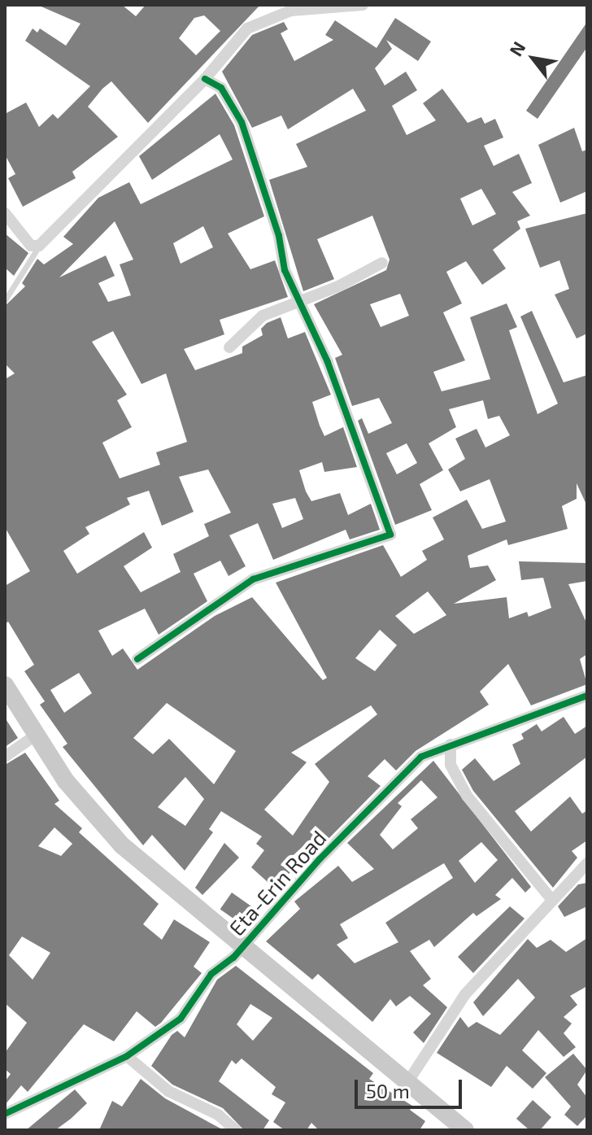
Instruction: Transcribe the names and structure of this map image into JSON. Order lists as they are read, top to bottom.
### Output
{
  "streets": {
    "street": ["Eta-Erin Road"]
  },
  "scale_bar": "50 m",
  "north": "top left"
}
